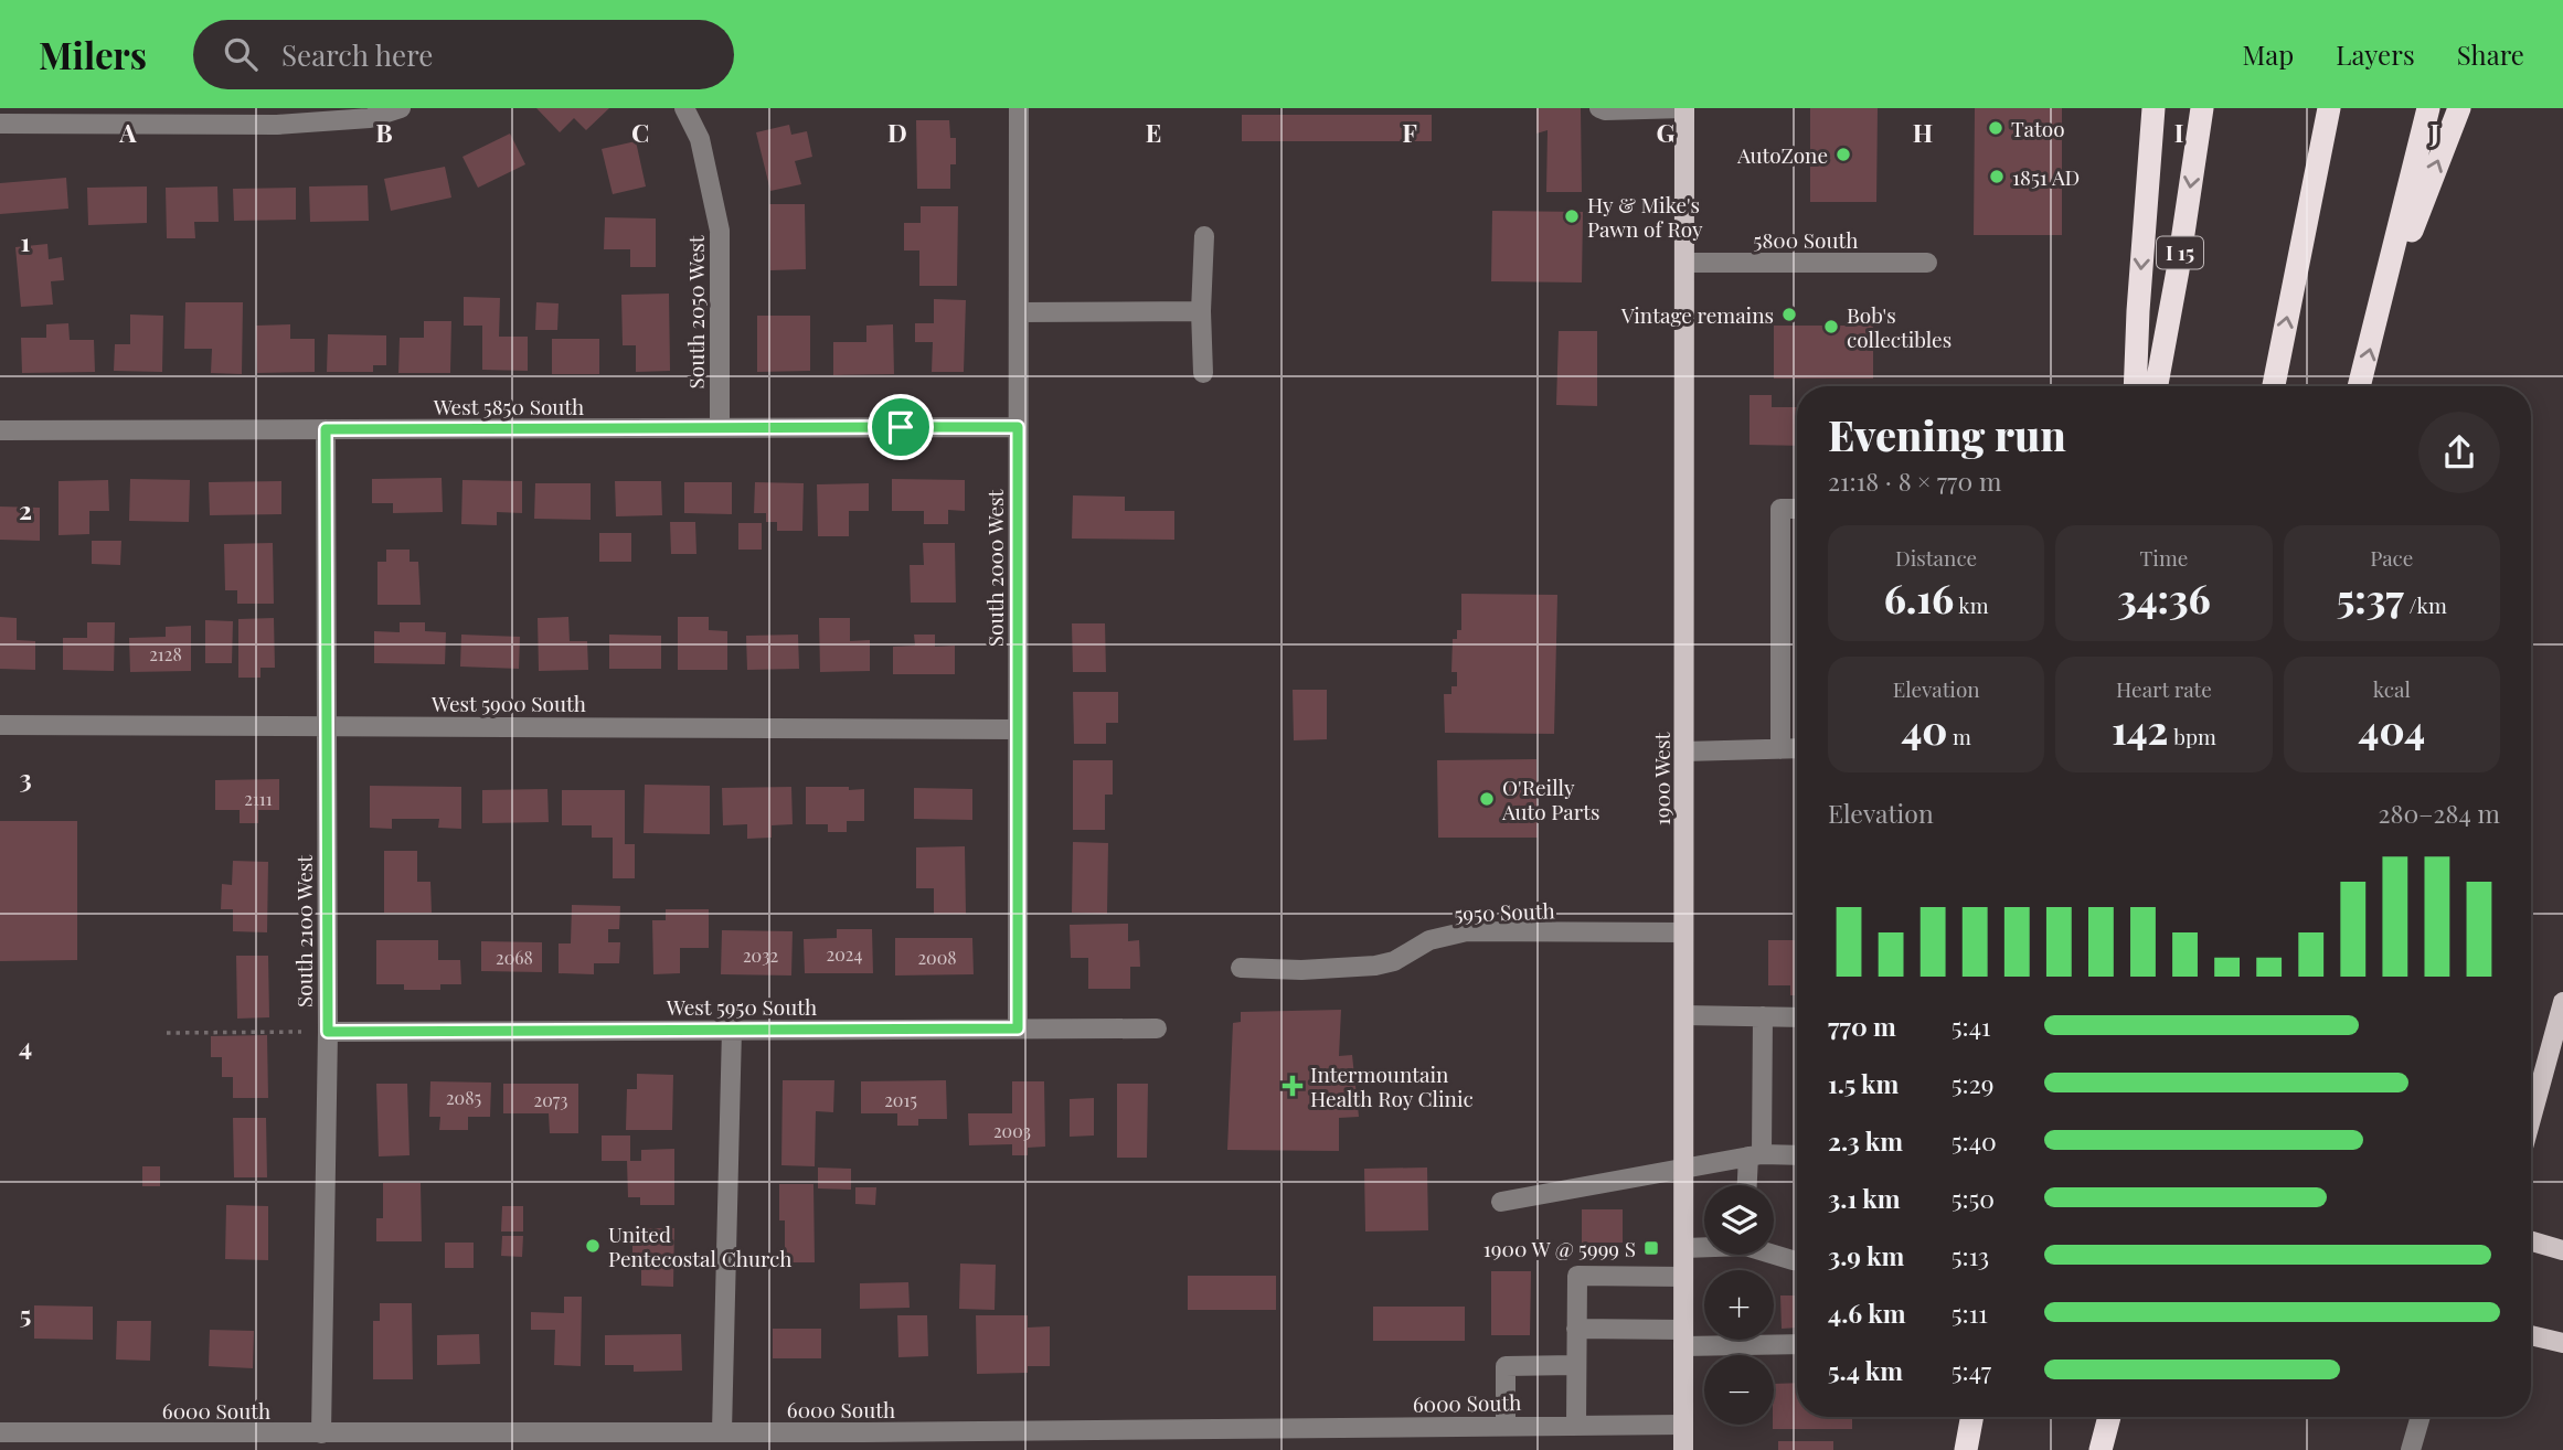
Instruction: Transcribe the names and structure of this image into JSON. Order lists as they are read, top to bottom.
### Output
{
  "streets": {
    "highway": ["I 15"],
    "main road": ["1900 West"],
    "street": [
      "5800 South",
      "South 2050 West",
      "West 5850 South",
      "South 2000 West",
      "West 5900 South",
      "5950 South",
      "South 2100 West",
      "West 5950 South",
      "6000 South"
    ]
  },
  "crossings": [
    ["5800 South", "1900 West"],
    ["South 2050 West", "West 5850 South"],
    ["West 5850 South", "South 2000 West"],
    ["West 5850 South", "South 2100 West"],
    ["South 2000 West", "West 5900 South"],
    ["South 2000 West", "West 5950 South"],
    ["West 5900 South", "South 2100 West"],
    ["1900 West", "5950 South"],
    ["1900 West", "6000 South"],
    ["South 2100 West", "West 5950 South"],
    ["South 2100 West", "6000 South"]
  ],
  "places": {
    "other": [
      "Tatoo",
      "AutoZone",
      "1851 AD",
      "Hy & Mike's Pawn of Roy",
      "Vintage remains",
      "Bob's collectibles",
      "O'Reilly Auto Parts",
      "United Pentecostal Church"
    ],
    "health": ["Intermountain Health Roy Clinic"],
    "transit": ["1900 W @ 5999 S"]
  },
  "house_numbers": [
    "2128",
    "2111",
    "2024",
    "2032",
    "2068",
    "2008",
    "2085",
    "2073",
    "2015",
    "2003"
  ],
  "page": {
    "header": "Milers",
    "search": "Search here",
    "nav": ["Map", "Layers", "Share"],
    "heading": ["Evening run", "21:18 · 8 × 770 m"],
    "stats": [
      ["Distance", "6.16 km"],
      ["Time", "34:36"],
      ["Pace", "5:37 /km"],
      ["Elevation", "40 m"],
      ["Heart rate", "142 bpm"],
      ["kcal", "404"]
    ],
    "chart": ["Elevation", "280–284 m"],
    "list": [
      {
        "name": "770 m",
        "note": "5:41"
      },
      {
        "name": "1.5 km",
        "note": "5:29"
      },
      {
        "name": "2.3 km",
        "note": "5:40"
      },
      {
        "name": "3.1 km",
        "note": "5:50"
      },
      {
        "name": "3.9 km",
        "note": "5:13"
      },
      {
        "name": "4.6 km",
        "note": "5:11"
      },
      {
        "name": "5.4 km",
        "note": "5:47"
      }
    ],
    "map_buttons": ["+", "−"]
  },
  "grid": {
    "columns": [
      "A",
      "B",
      "C",
      "D",
      "E",
      "F",
      "G",
      "H",
      "I",
      "J"
    ],
    "rows": [
      "1",
      "2",
      "3",
      "4",
      "5"
    ]
  }
}
